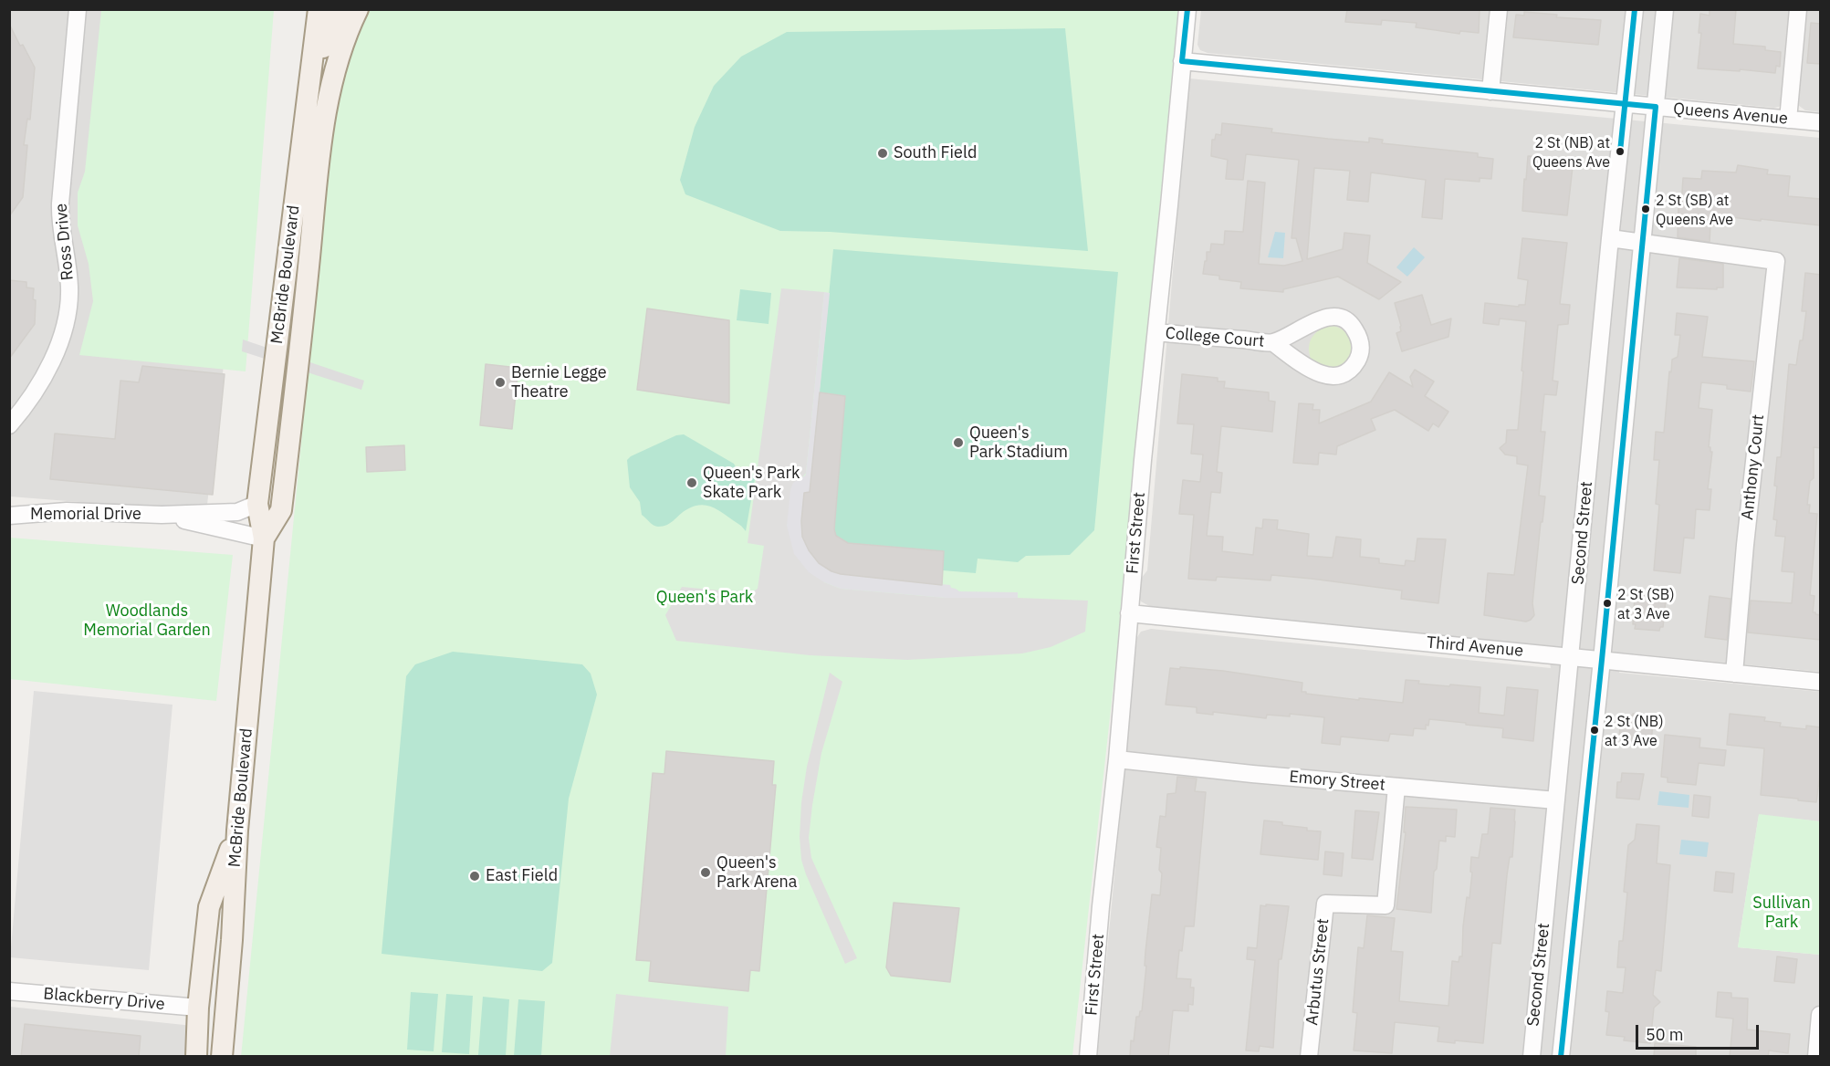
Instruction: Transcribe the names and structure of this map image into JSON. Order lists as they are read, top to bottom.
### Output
{
  "streets": {
    "main road": ["McBride Boulevard"],
    "street": [
      "Queens Avenue",
      "Ross Drive",
      "College Court",
      "Anthony Court",
      "Memorial Drive",
      "First Street",
      "Second Street",
      "Third Avenue",
      "Emory Street",
      "Arbutus Street",
      "Blackberry Drive"
    ]
  },
  "crossings": [
    ["Queens Avenue", "First Street"],
    ["Queens Avenue", "Second Street"],
    ["McBride Boulevard", "Memorial Drive"],
    ["College Court", "First Street"],
    ["Anthony Court", "Second Street"],
    ["Anthony Court", "Third Avenue"],
    ["First Street", "Third Avenue"],
    ["First Street", "Emory Street"],
    ["Second Street", "Third Avenue"],
    ["Second Street", "Emory Street"],
    ["Emory Street", "Arbutus Street"]
  ],
  "parks": ["Queen's Park", "Woodlands Memorial Garden", "Sullivan Park"],
  "places": [
    "2 St (NB) at Queens Ave",
    "South Field",
    "2 St (SB) at Queens Ave",
    "Bernie Legge Theatre",
    "Queen's Park Stadium",
    "Queen's Park Skate Park",
    "2 St (SB) at 3 Ave",
    "2 St (NB) at 3 Ave",
    "Queen's Park Arena",
    "East Field"
  ],
  "scale_bar": "50 m"
}
